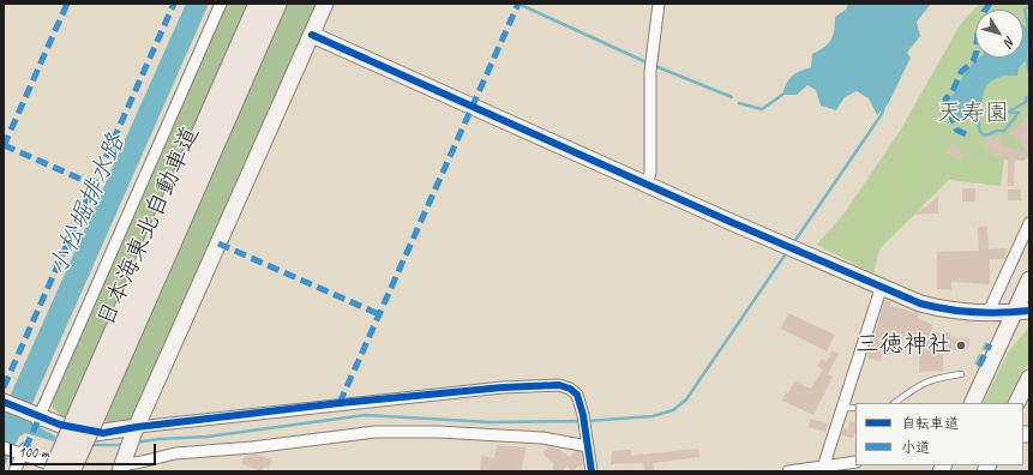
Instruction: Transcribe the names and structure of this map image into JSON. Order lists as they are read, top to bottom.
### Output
{
  "streets": {
    "highway": ["日本海東北自動車道"]
  },
  "water": ["小松堀排水路"],
  "parks": ["天寿園"],
  "places": ["三徳神社"],
  "legend": ["自転車道", "小道"],
  "scale_bar": "100 m",
  "north": "bottom right"
}
